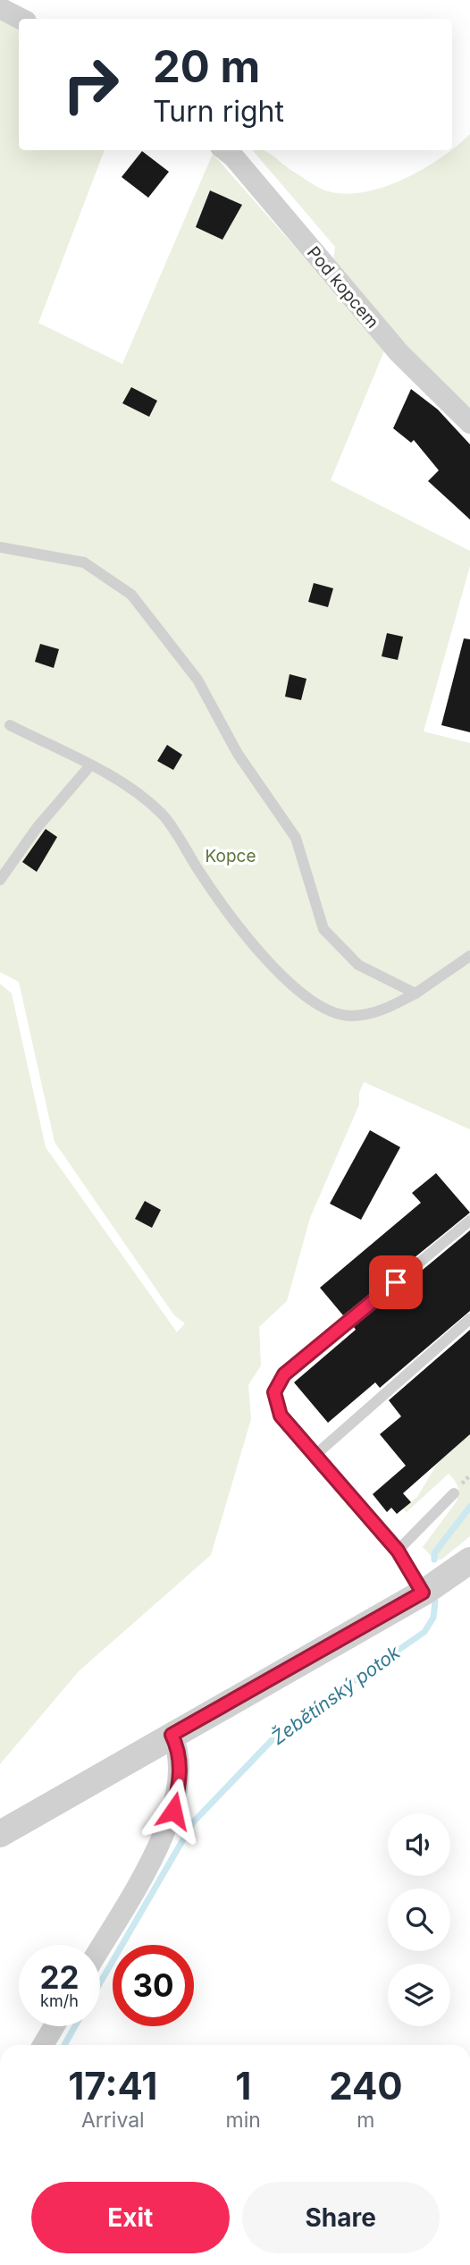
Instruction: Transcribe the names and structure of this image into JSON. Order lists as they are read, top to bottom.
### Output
{
  "streets": {
    "street": ["Pod kopcem"]
  },
  "water": ["Žebětínský potok"],
  "parks": ["Kopce"],
  "page": {
    "turn": ["20 m", "Turn right"],
    "speed": "22 km/h",
    "limit": "30",
    "eta": [
      "17:41",
      "Arrival",
      "1",
      "min",
      "240",
      "m"
    ],
    "buttons": ["Exit", "Share"]
  }
}
